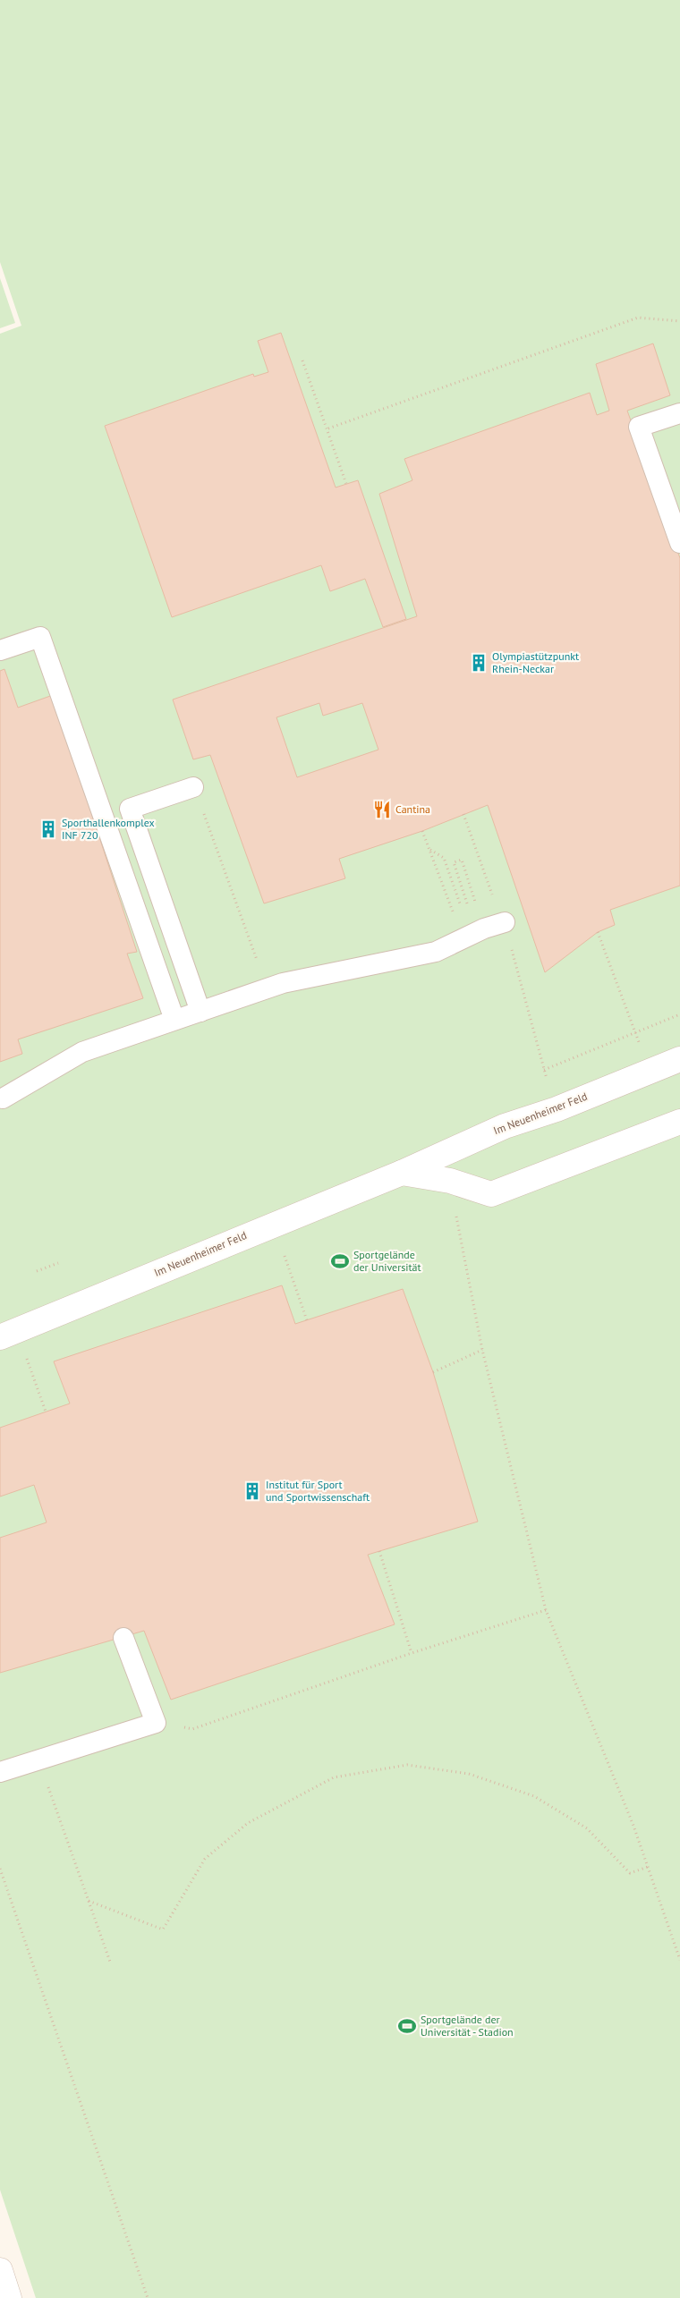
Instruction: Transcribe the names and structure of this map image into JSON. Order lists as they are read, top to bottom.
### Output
{
  "streets": {
    "street": ["Im Neuenheimer Feld"]
  },
  "places": {
    "building": ["Olympiastützpunkt Rhein-Neckar", "Sporthallenkomplex INF 720", "Institut für Sport und Sportwissenschaft"],
    "restaurant": ["Cantina"],
    "sports": ["Sportgelände der Universität", "Sportgelände der Universität - Stadion"]
  }
}
